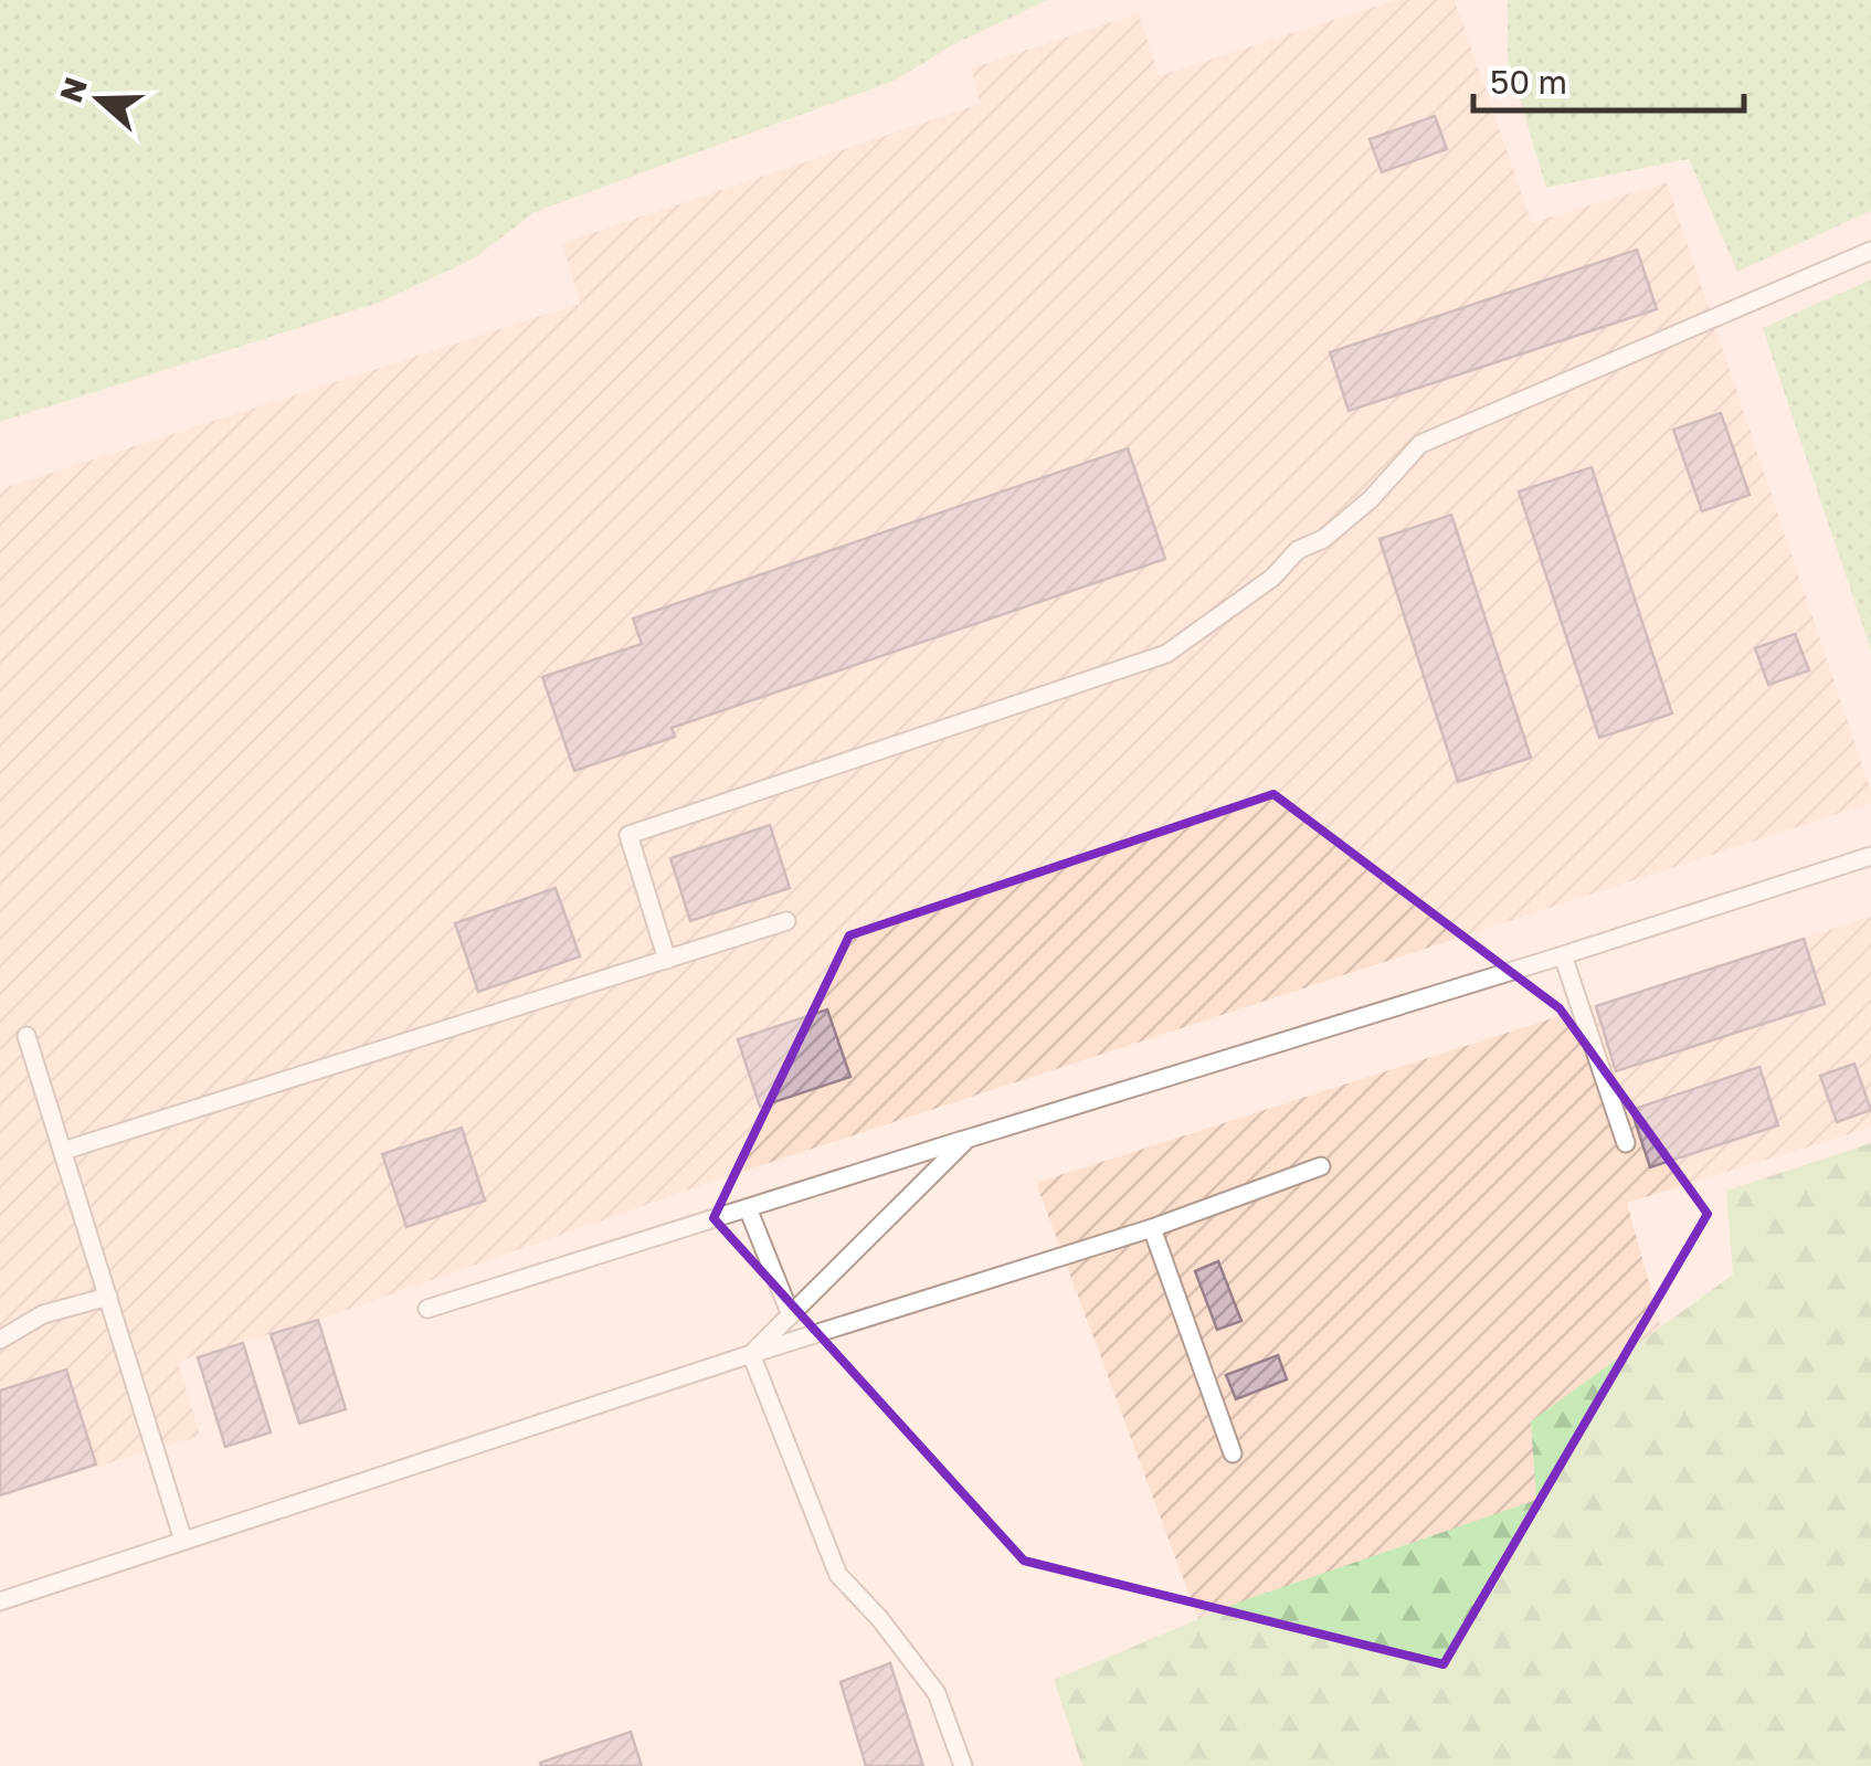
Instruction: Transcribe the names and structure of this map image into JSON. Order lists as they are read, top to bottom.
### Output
{
  "scale_bar": "50 m",
  "north": "left"
}
